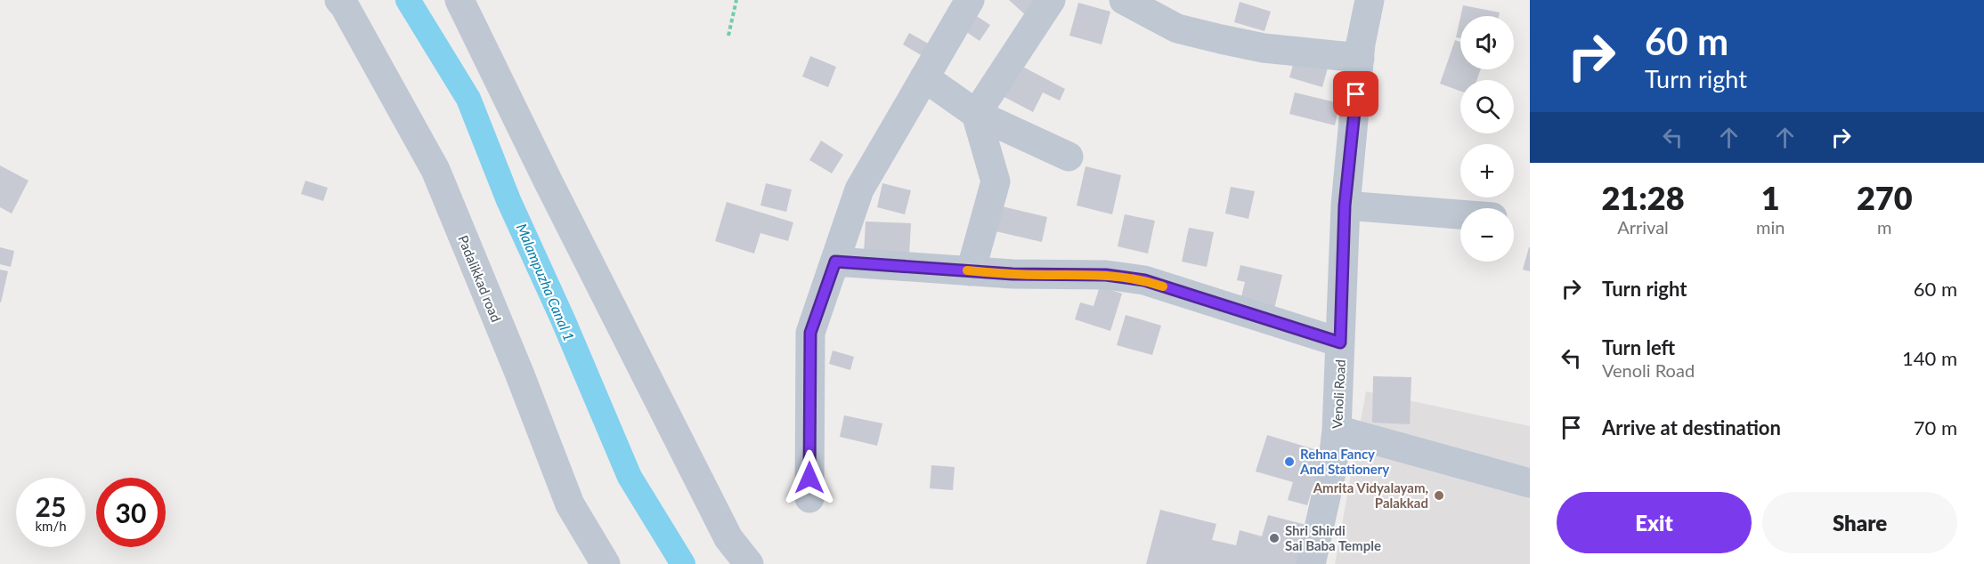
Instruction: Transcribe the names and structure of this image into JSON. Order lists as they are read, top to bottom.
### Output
{
  "streets": {
    "street": ["Padalikkad road", "Venoli Road"]
  },
  "water": ["Malampuzha Canal 1"],
  "places": ["Rehna Fancy And Stationery", "Amrita Vidyalayam, Palakkad", "Shri Shirdi Sai Baba Temple"],
  "page": {
    "turn": ["60 m", "Turn right"],
    "map_buttons": ["+", "−"],
    "eta": [
      "21:28",
      "Arrival",
      "1",
      "min",
      "270",
      "m"
    ],
    "list": [
      {
        "name": "Turn right",
        "value": "60 m"
      },
      {
        "name": "Turn left",
        "note": "Venoli Road",
        "value": "140 m"
      },
      {
        "name": "Arrive at destination",
        "value": "70 m"
      }
    ],
    "speed": "25 km/h",
    "limit": "30",
    "buttons": ["Exit", "Share"]
  }
}
